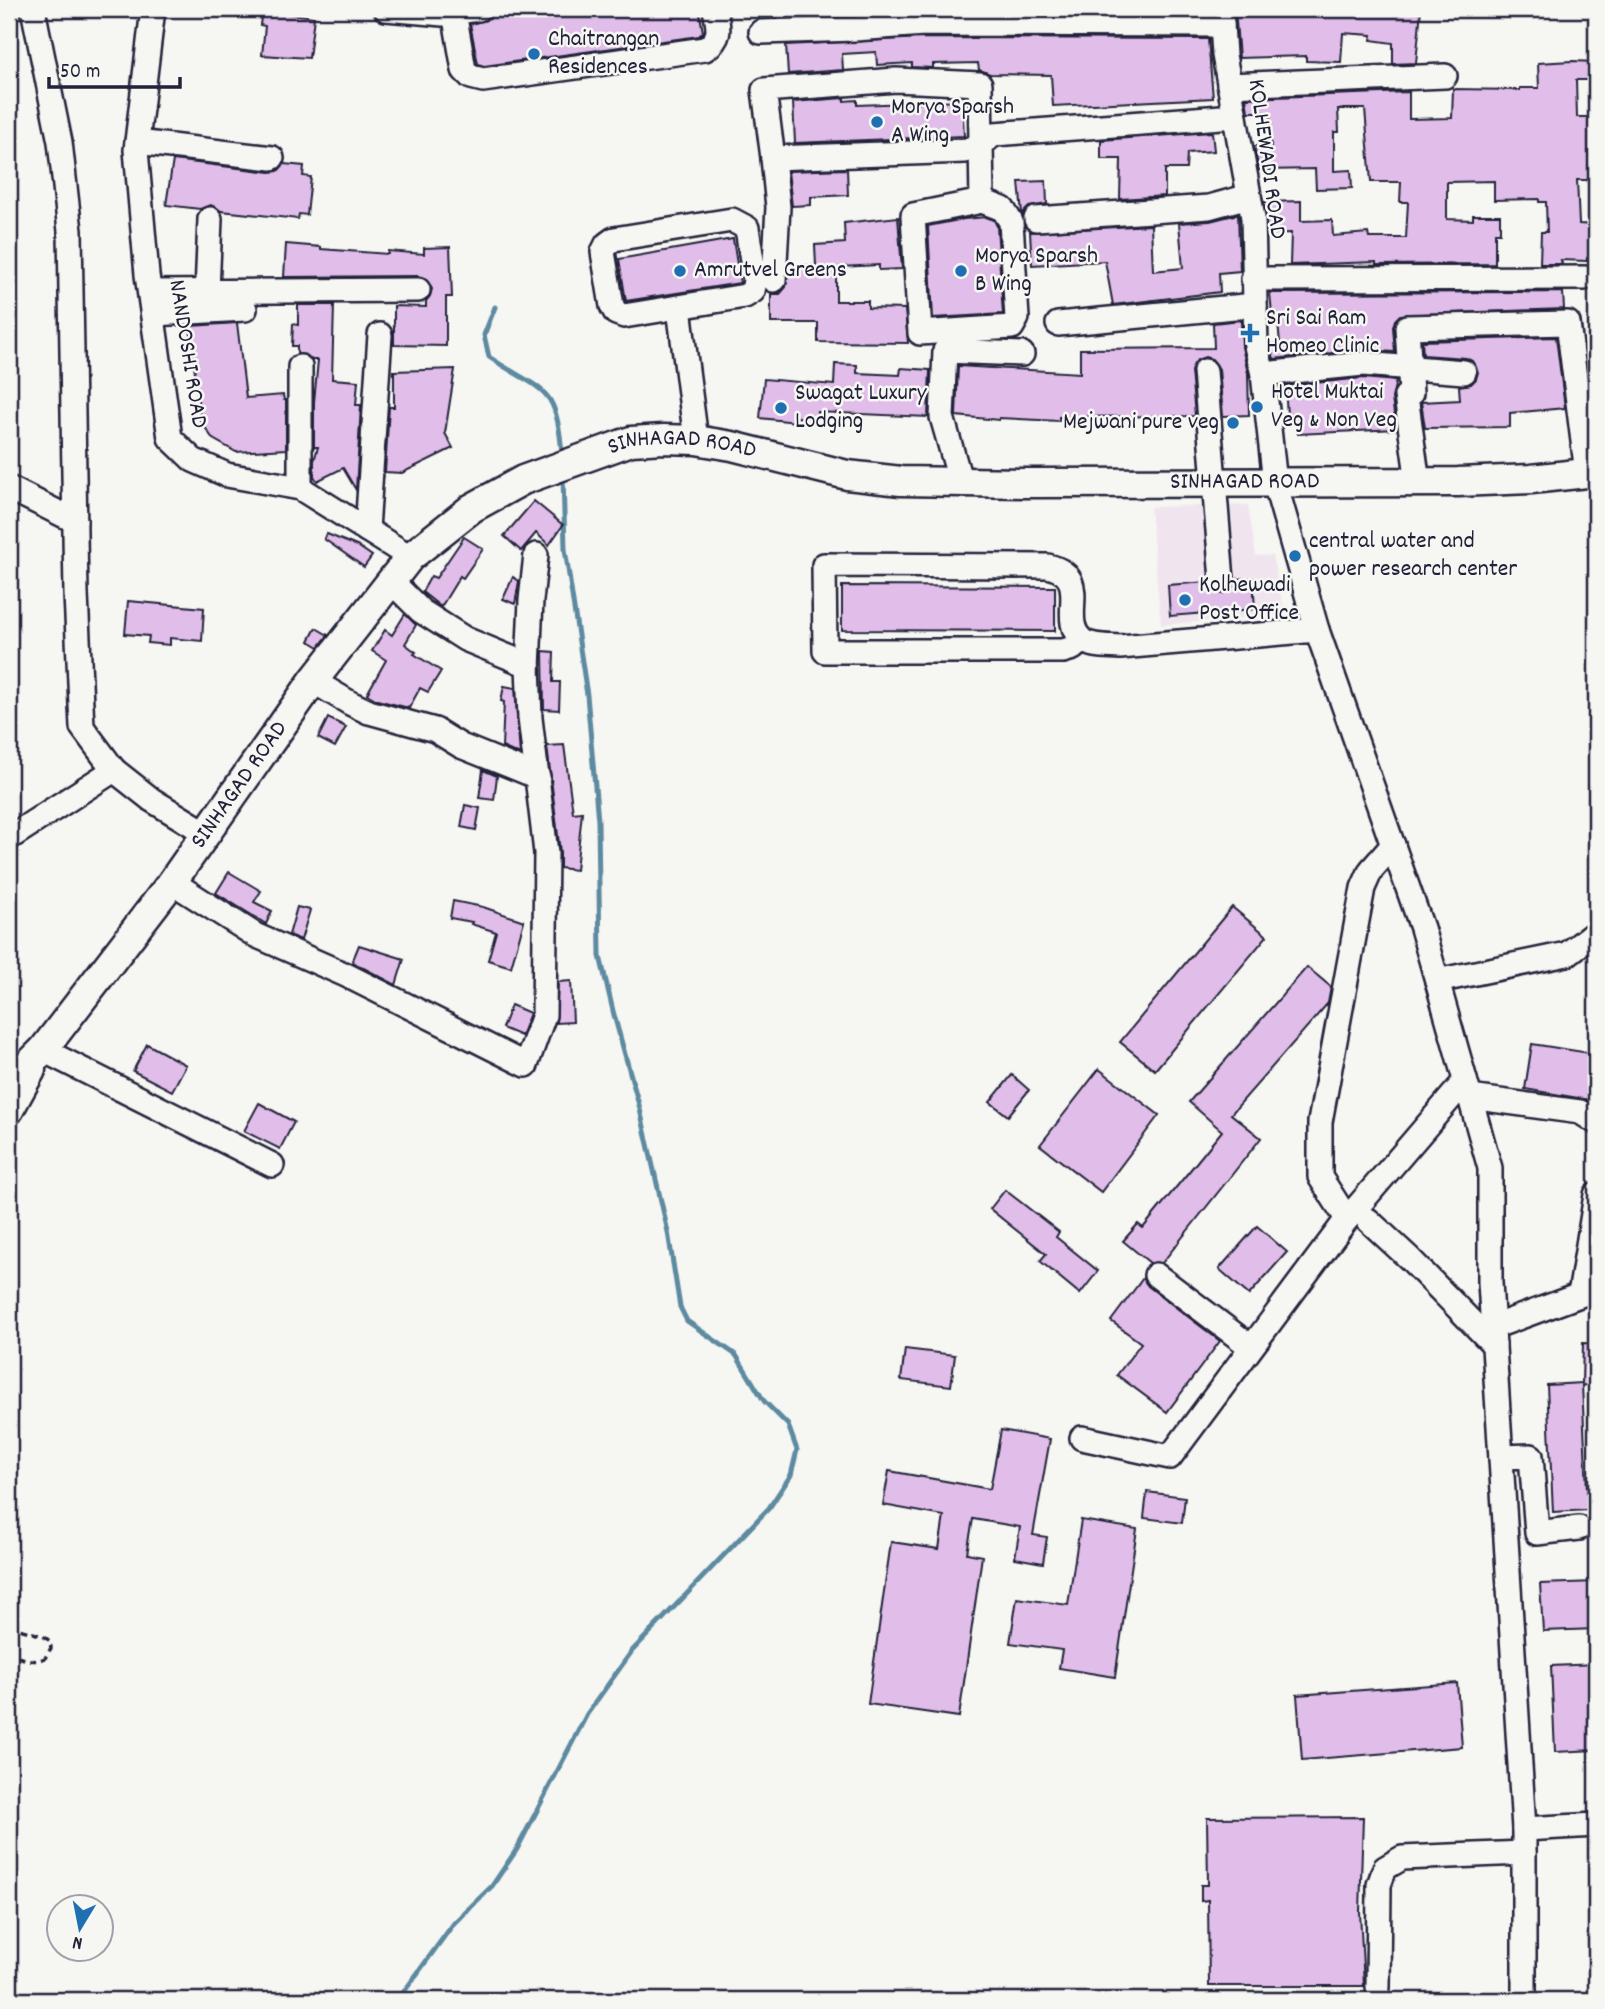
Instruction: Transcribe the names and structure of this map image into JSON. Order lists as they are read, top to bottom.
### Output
{
  "streets": {
    "main road": ["SINHAGAD ROAD"],
    "street": ["KOLHEWADI ROAD", "NANDOSHI ROAD"]
  },
  "crossings": [
    ["KOLHEWADI ROAD", "SINHAGAD ROAD"],
    ["NANDOSHI ROAD", "SINHAGAD ROAD"]
  ],
  "places": {
    "other": [
      "Chaitrangan Residences",
      "Morya Sparsh A Wing",
      "Amrutvel Greens",
      "Morya Sparsh B Wing",
      "Hotel Muktai Veg & Non Veg",
      "Swagat Luxury Lodging",
      "Mejwani pure veg",
      "central water and power research center",
      "Kolhewadi Post Office"
    ],
    "health": ["Sri Sai Ram Homeo Clinic"]
  },
  "scale_bar": "50 m",
  "north": "bottom"
}
